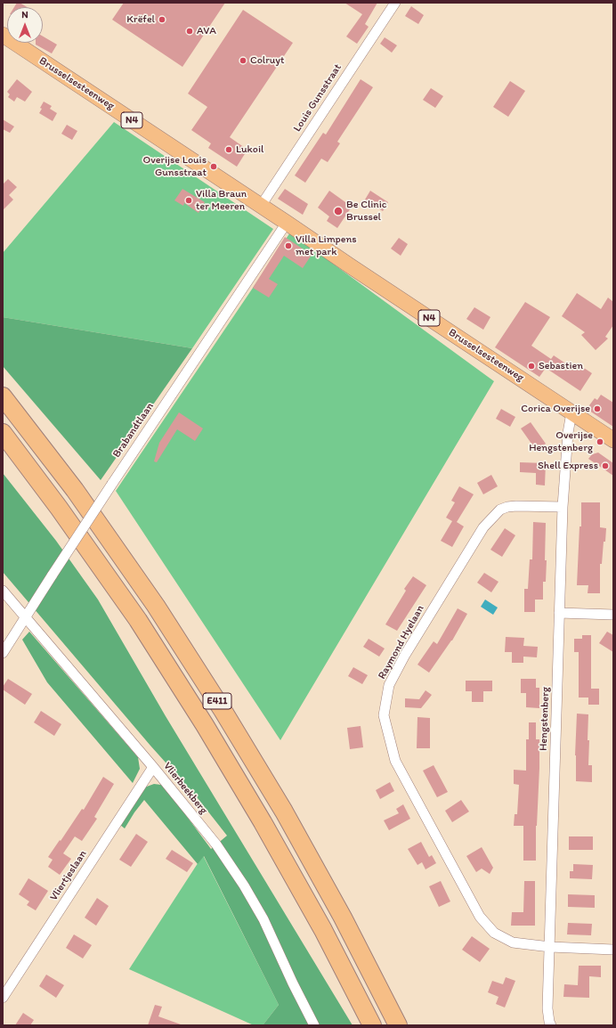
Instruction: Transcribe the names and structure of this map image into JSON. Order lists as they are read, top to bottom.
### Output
{
  "streets": {
    "highway": ["E411"],
    "main road": ["Brusselsesteenweg", "N4"],
    "street": [
      "Louis Gunsstraat",
      "Brabandtlaan",
      "Raymond Hyelaan",
      "Hengstenberg",
      "Vlierbeekberg",
      "Vliertjeslaan"
    ]
  },
  "crossings": [
    ["Brusselsesteenweg", "Louis Gunsstraat"],
    ["Brusselsesteenweg", "Brabandtlaan"],
    ["Brusselsesteenweg", "Hengstenberg"],
    ["Brabandtlaan", "Vlierbeekberg"],
    ["Raymond Hyelaan", "Hengstenberg"],
    ["Vlierbeekberg", "Vliertjeslaan"]
  ],
  "places": [
    "Krëfel",
    "AVA",
    "Colruyt",
    "Lukoil",
    "Overijse Louis Gunsstraat",
    "Villa Braun ter Meeren",
    "Be Clinic Brussel",
    "Villa Limpens met park",
    "Sebastien",
    "Corica Overijse",
    "Overijse Hengstenberg",
    "Shell Express"
  ],
  "north": "top"
}
